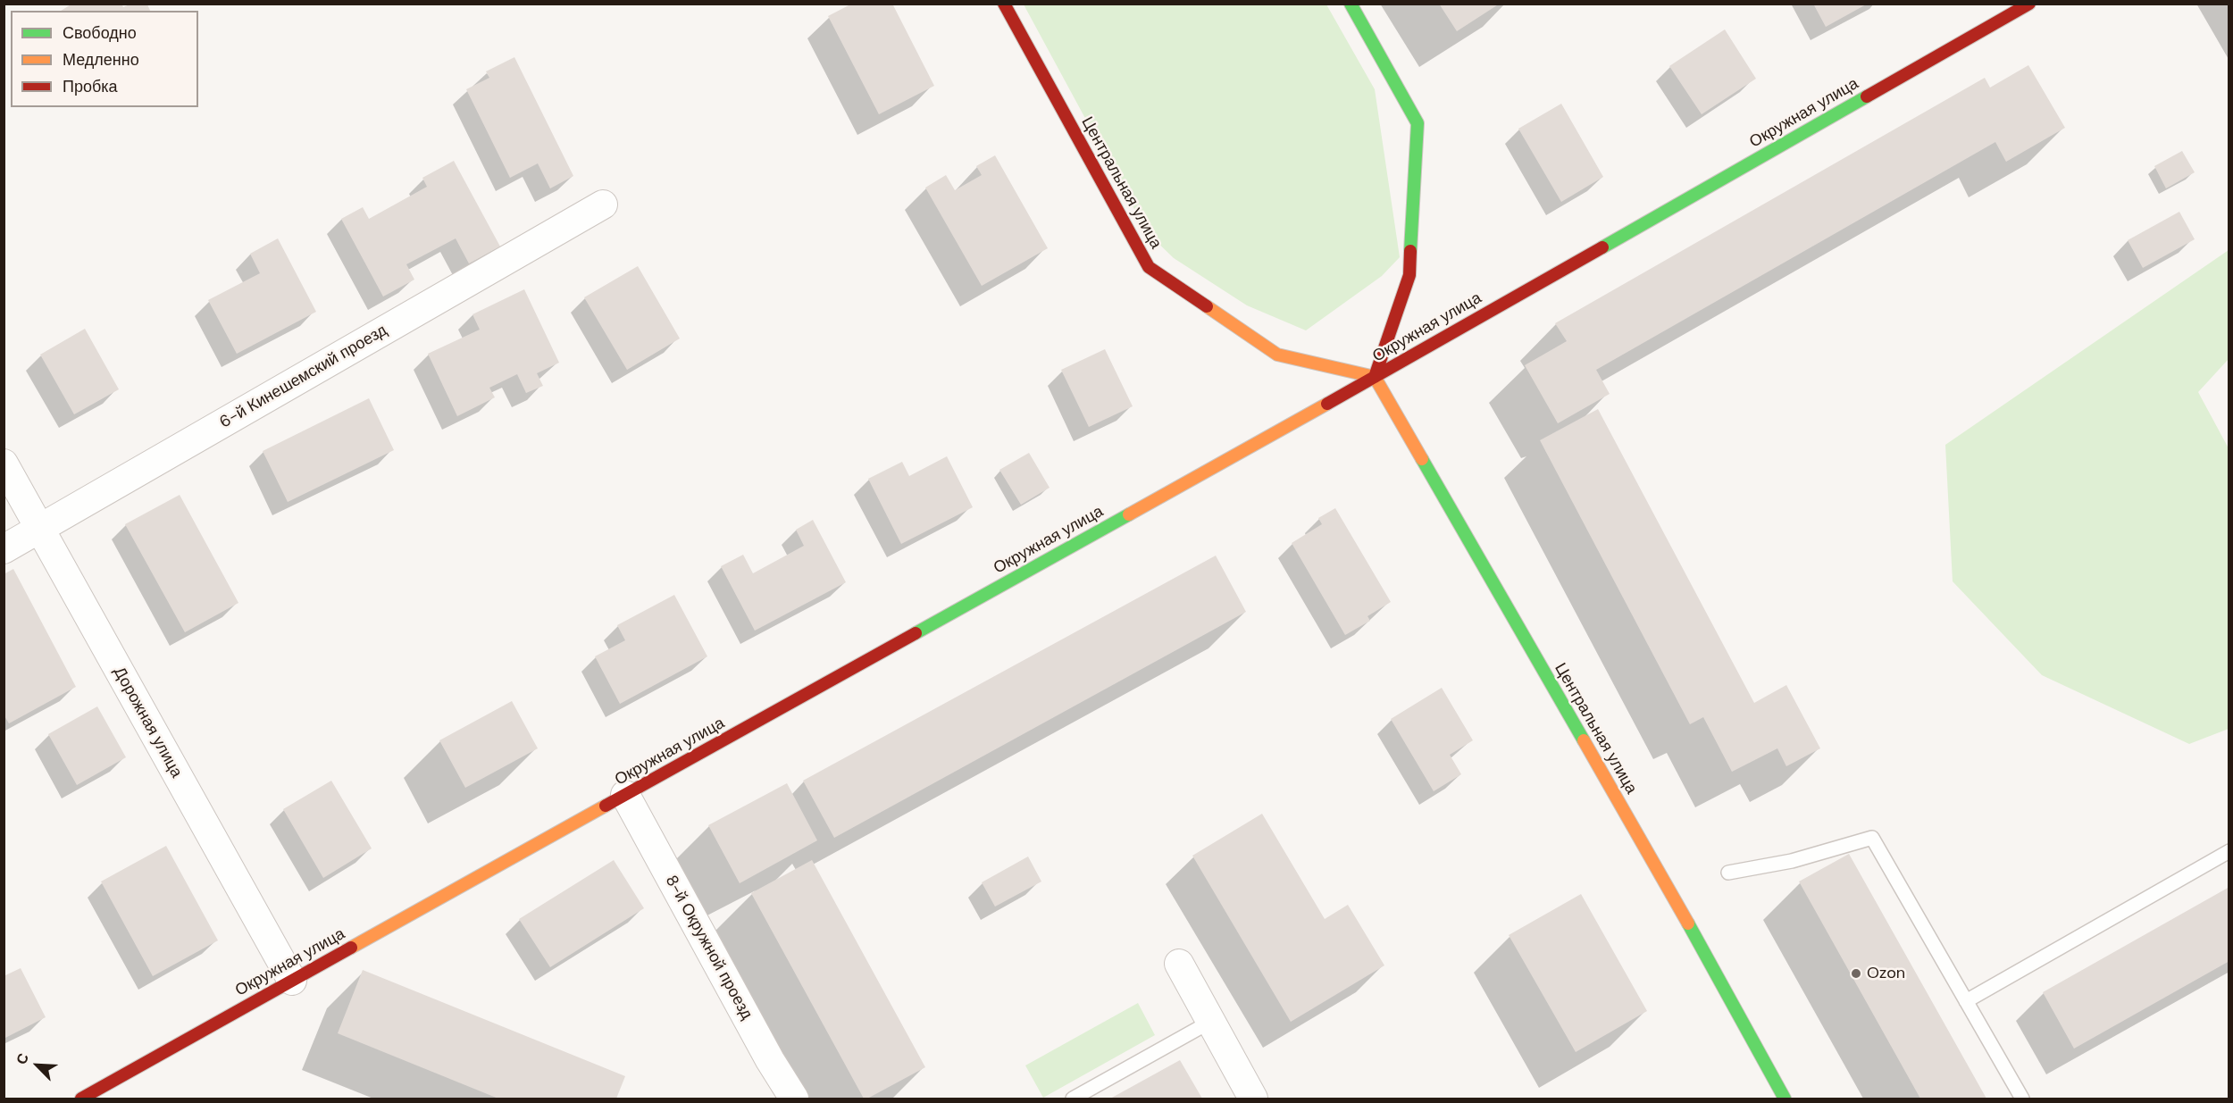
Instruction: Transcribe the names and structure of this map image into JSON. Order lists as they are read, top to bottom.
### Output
{
  "streets": {
    "street": [
      "Окружная улица",
      "Центральная улица",
      "6-й Кинешемский проезд",
      "Дорожная улица",
      "8-й Окружной проезд"
    ]
  },
  "crossings": [
    ["Окружная улица", "Центральная улица"],
    ["Окружная улица", "Дорожная улица"],
    ["Окружная улица", "8-й Окружной проезд"],
    ["6-й Кинешемский проезд", "Дорожная улица"]
  ],
  "places": ["Ozon"],
  "legend": ["Свободно", "Медленно", "Пробка"],
  "north": "top left"
}
